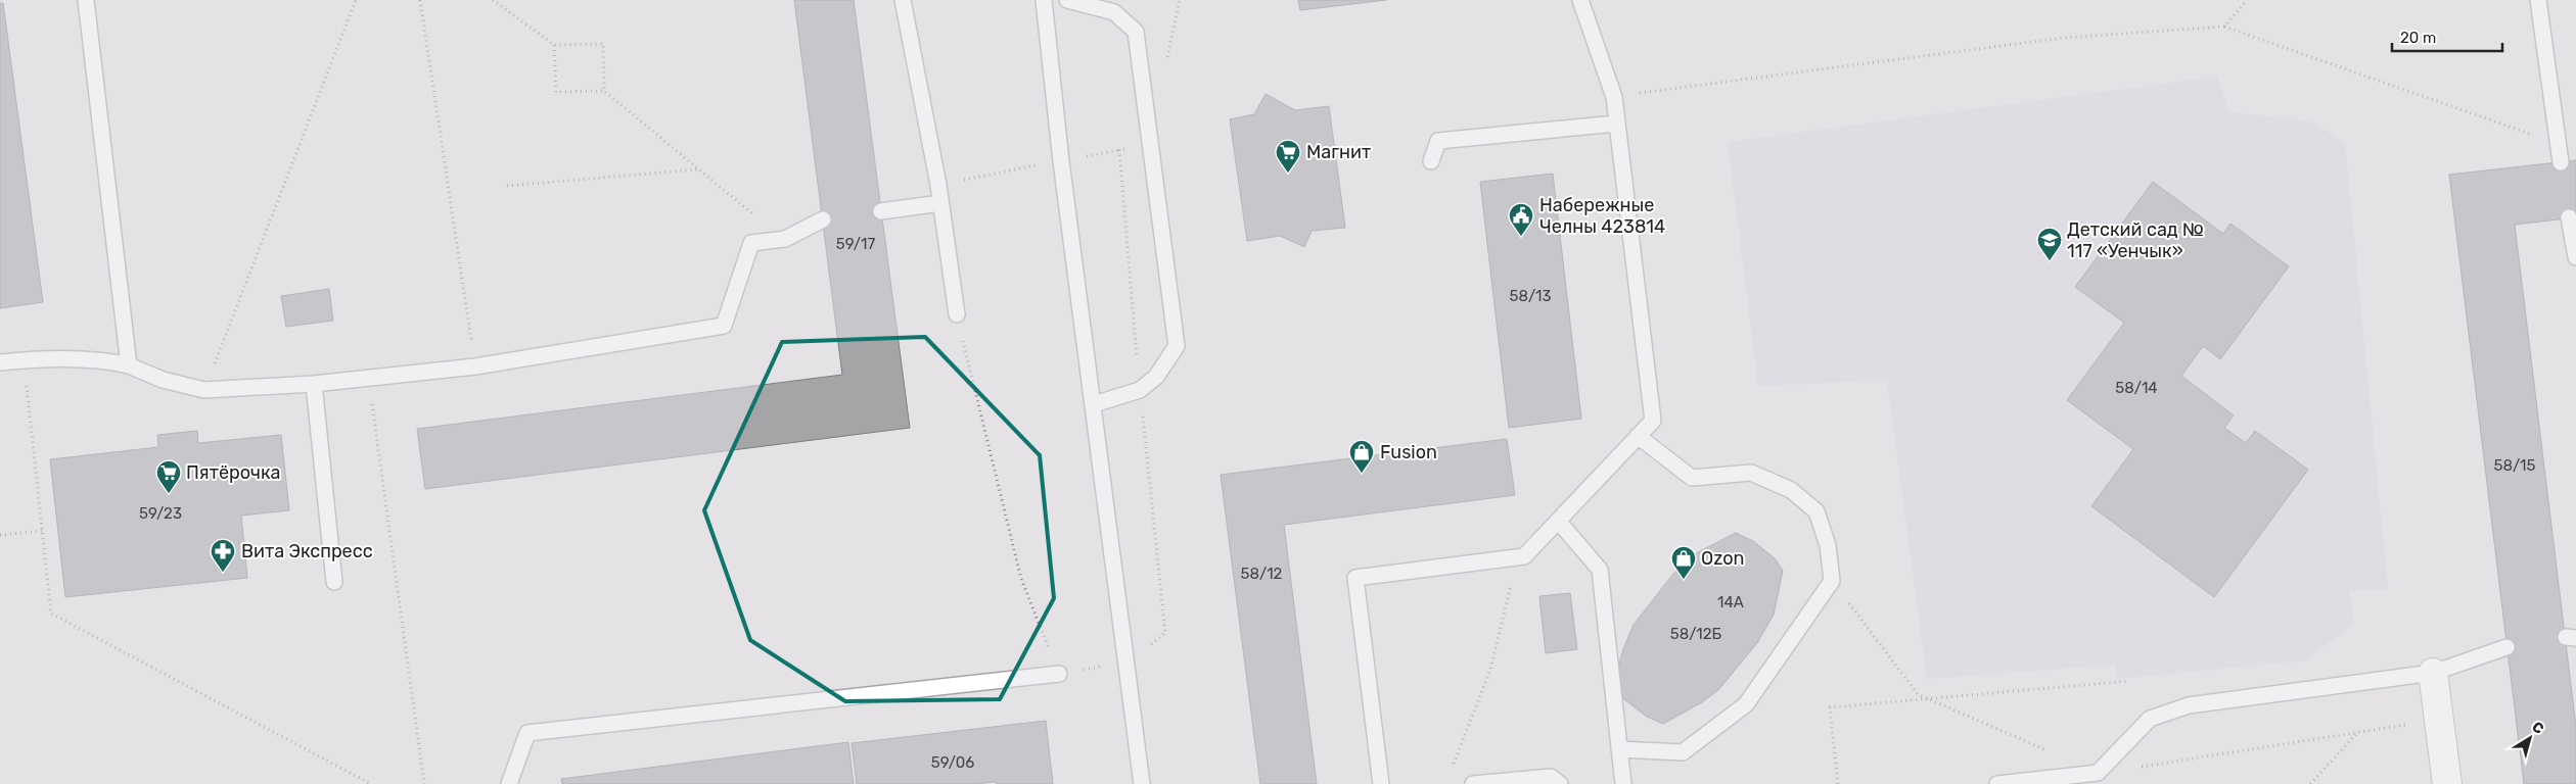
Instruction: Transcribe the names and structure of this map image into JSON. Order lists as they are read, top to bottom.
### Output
{
  "places": {
    "supermarket": ["Магнит", "Пятёрочка"],
    "public building": ["Набережные Челны 423814"],
    "school or university": ["Детский сад № 117 «Уенчык»"],
    "shop": ["Fusion", "Ozon"],
    "pharmacy": ["Вита Экспресс"]
  },
  "house_numbers": [
    "59/17",
    "58/13",
    "58/14",
    "58/15",
    "59/23",
    "58/12",
    "14А",
    "58/12Б",
    "59/06"
  ],
  "scale_bar": "20 m",
  "north": "top right"
}
